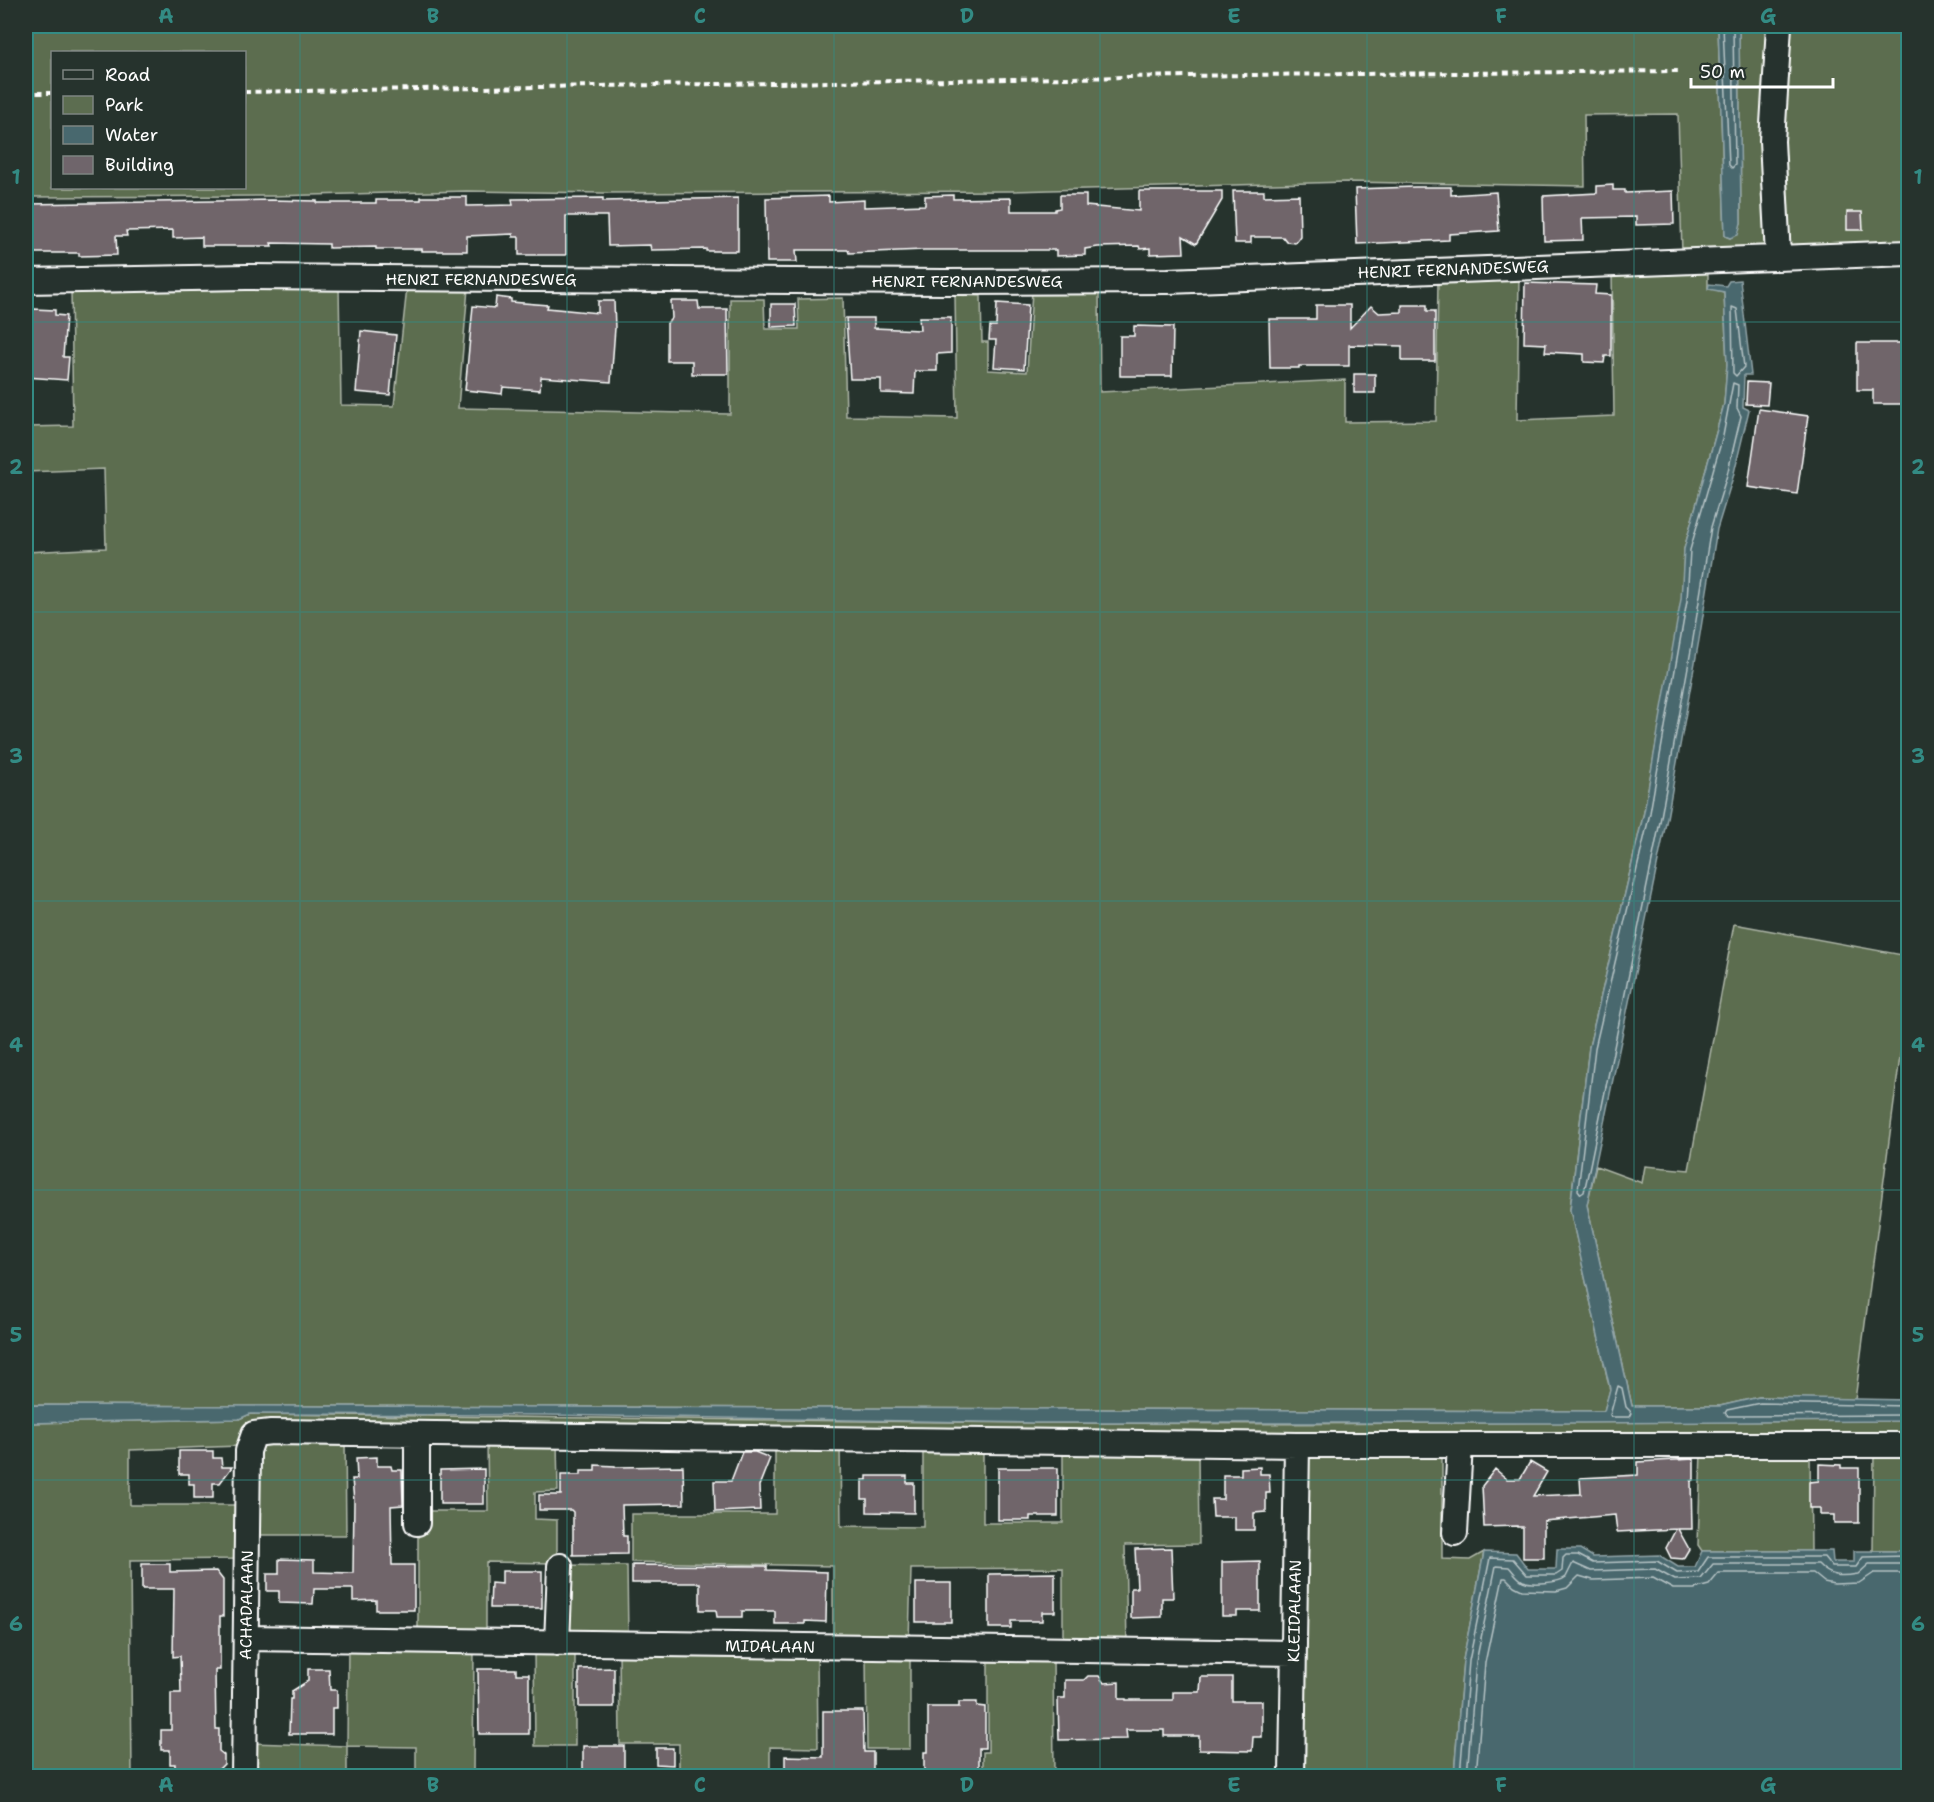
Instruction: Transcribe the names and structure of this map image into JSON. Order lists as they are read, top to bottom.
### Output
{
  "streets": {
    "street": [
      "HENRI FERNANDESWEG",
      "ACHADALAAN",
      "KLEIDALAAN",
      "MIDALAAN"
    ]
  },
  "crossings": [
    ["ACHADALAAN", "MIDALAAN"],
    ["KLEIDALAAN", "MIDALAAN"]
  ],
  "legend": [
    "Road",
    "Park",
    "Water",
    "Building"
  ],
  "scale_bar": "50 m",
  "grid": {
    "columns": [
      "A",
      "B",
      "C",
      "D",
      "E",
      "F",
      "G"
    ],
    "rows": [
      "1",
      "2",
      "3",
      "4",
      "5",
      "6"
    ]
  }
}
